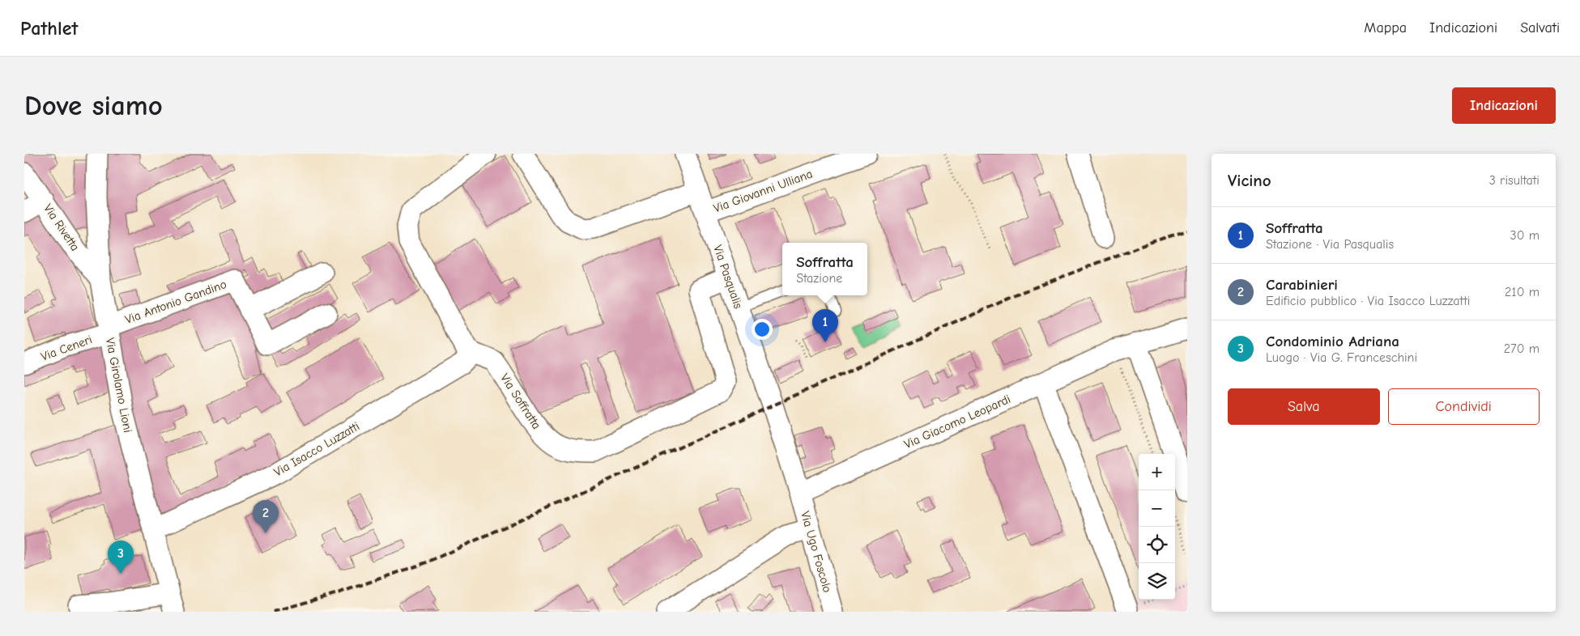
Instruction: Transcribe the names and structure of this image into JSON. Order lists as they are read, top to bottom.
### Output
{
  "streets": {
    "street": [
      "Via Giovanni Ulliana",
      "Via Rivetta",
      "Via Pasqualis",
      "Via Antonio Gandino",
      "Via Ceneri",
      "Via Girolamo Lioni",
      "Via Soffratta",
      "Via Giacomo Leopardi",
      "Via Isacco Luzzatti",
      "Via Ugo Foscolo"
    ]
  },
  "crossings": [
    ["Via Giovanni Ulliana", "Via Pasqualis"],
    ["Via Rivetta", "Via Girolamo Lioni"],
    ["Via Pasqualis", "Via Soffratta"],
    ["Via Pasqualis", "Via Giacomo Leopardi"],
    ["Via Pasqualis", "Via Ugo Foscolo"],
    ["Via Antonio Gandino", "Via Ceneri"],
    ["Via Antonio Gandino", "Via Girolamo Lioni"],
    ["Via Ceneri", "Via Girolamo Lioni"],
    ["Via Girolamo Lioni", "Via Isacco Luzzatti"],
    ["Via Soffratta", "Via Isacco Luzzatti"],
    ["Via Giacomo Leopardi", "Via Ugo Foscolo"]
  ],
  "page": {
    "header": "Pathlet",
    "nav": ["Mappa", "Indicazioni", "Salvati"],
    "buttons": [
      "Indicazioni",
      ["Salva", "Condividi"]
    ],
    "title": "Dove siamo",
    "heading": ["Vicino", "3 risultati"],
    "list": [
      {
        "mark": "1",
        "name": "Soffratta",
        "note": "Stazione · Via Pasqualis",
        "value": "30 m"
      },
      {
        "mark": "2",
        "name": "Carabinieri",
        "note": "Edificio pubblico · Via Isacco Luzzatti",
        "value": "210 m"
      },
      {
        "mark": "3",
        "name": "Condominio Adriana",
        "note": "Luogo · Via G. Franceschini",
        "value": "270 m"
      }
    ],
    "popup": ["Soffratta", "Stazione"],
    "pins": ["1", "2", "3"],
    "map_buttons": ["+", "−"]
  }
}
